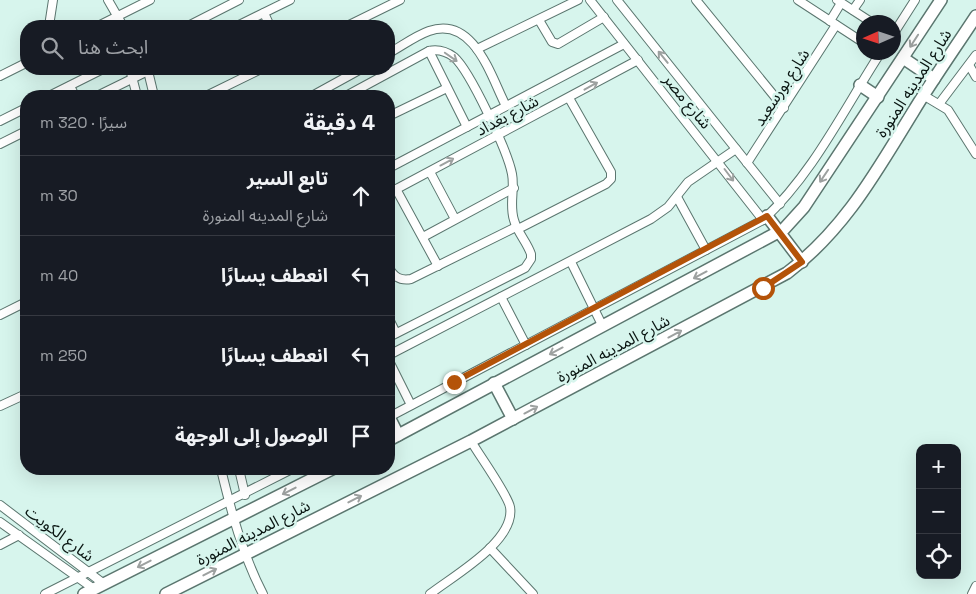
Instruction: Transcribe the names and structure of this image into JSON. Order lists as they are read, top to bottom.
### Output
{
  "streets": {
    "main road": ["شارع المدينه المنورة"],
    "street": [
      "شارع بورسعيد",
      "شارع مصر",
      "شارع بغداد",
      "شارع الكويت"
    ]
  },
  "crossings": [
    ["شارع المدينه المنورة", "شارع الكويت"],
    ["شارع بورسعيد", "شارع مصر"],
    ["شارع مصر", "شارع بغداد"]
  ],
  "north": "left",
  "page": {
    "search": "ابحث هنا",
    "heading": ["4 دقيقة", "سيرًا · 320 m"],
    "list": [
      ["تابع السير", "شارع المدينه المنورة", "30 m"],
      ["انعطف يسارًا", "40 m"],
      ["انعطف يسارًا", "250 m"],
      "الوصول إلى الوجهة"
    ],
    "map_buttons": ["+", "−"]
  }
}
